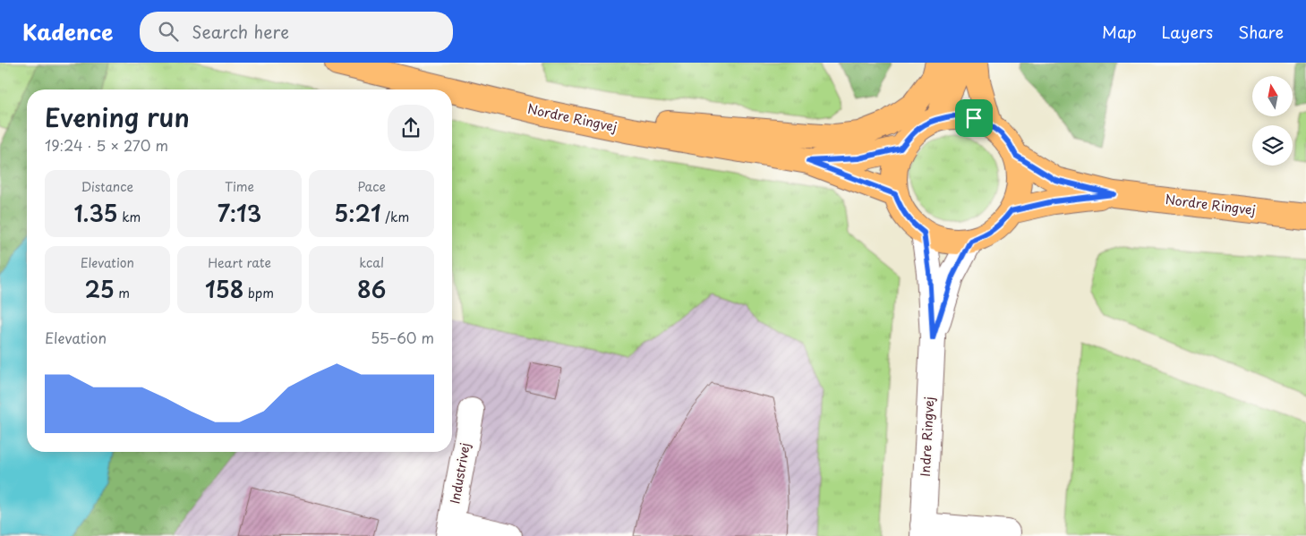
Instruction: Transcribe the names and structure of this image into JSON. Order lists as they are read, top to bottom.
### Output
{
  "streets": {
    "main road": ["Nordre Ringvej"],
    "street": ["Indre Ringvej", "Industrivej"]
  },
  "crossings": [
    ["Nordre Ringvej", "Indre Ringvej"]
  ],
  "north": "top",
  "page": {
    "header": "Kadence",
    "search": "Search here",
    "nav": ["Map", "Layers", "Share"],
    "heading": ["Evening run", "19:24 · 5 × 270 m"],
    "stats": [
      ["Distance", "1.35 km"],
      ["Time", "7:13"],
      ["Pace", "5:21 /km"],
      ["Elevation", "25 m"],
      ["Heart rate", "158 bpm"],
      ["kcal", "86"]
    ],
    "chart": ["Elevation", "55–60 m"]
  }
}
